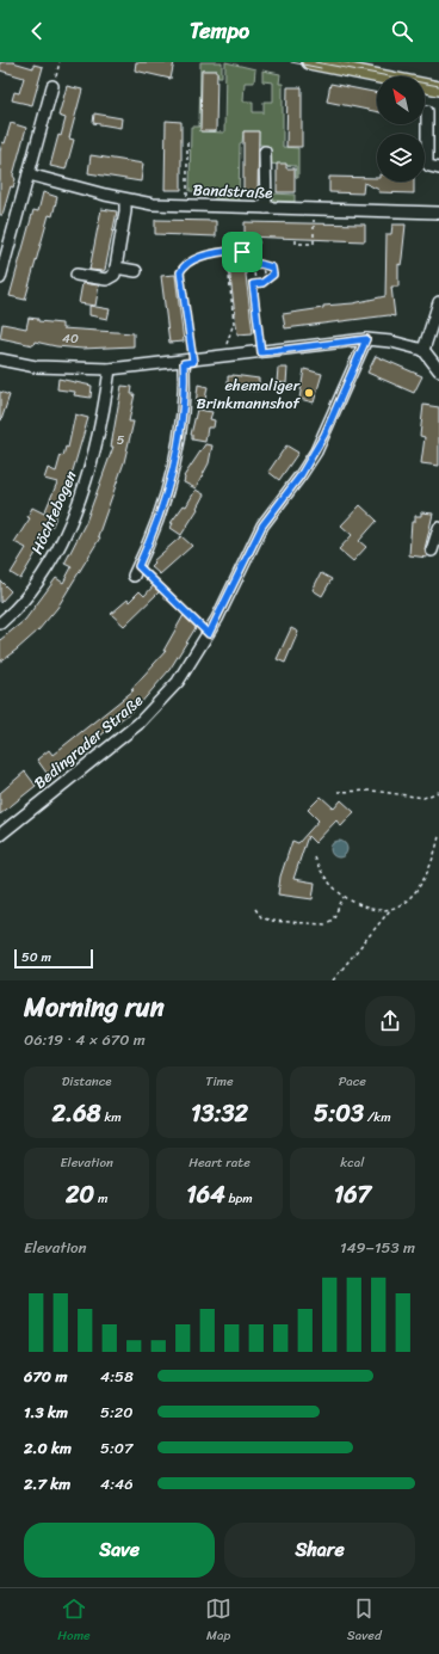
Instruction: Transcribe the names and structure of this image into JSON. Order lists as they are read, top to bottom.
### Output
{
  "streets": {
    "street": ["Bandstraße", "Höchtebogen", "Bedingrader Straße"]
  },
  "places": ["ehemaliger Brinkmannshof"],
  "house_numbers": ["40", "5"],
  "scale_bar": "50 m",
  "north": "top left",
  "page": {
    "header": "Tempo",
    "scale": "50 m",
    "heading": ["Morning run", "06:19 · 4 × 670 m"],
    "stats": [
      ["Distance", "2.68 km"],
      ["Time", "13:32"],
      ["Pace", "5:03 /km"],
      ["Elevation", "20 m"],
      ["Heart rate", "164 bpm"],
      ["kcal", "167"]
    ],
    "chart": ["Elevation", "149–153 m"],
    "list": [
      {
        "name": "670 m",
        "note": "4:58"
      },
      {
        "name": "1.3 km",
        "note": "5:20"
      },
      {
        "name": "2.0 km",
        "note": "5:07"
      },
      {
        "name": "2.7 km",
        "note": "4:46"
      }
    ],
    "buttons": ["Save", "Share"],
    "tabs": ["Home", "Map", "Saved"]
  }
}
